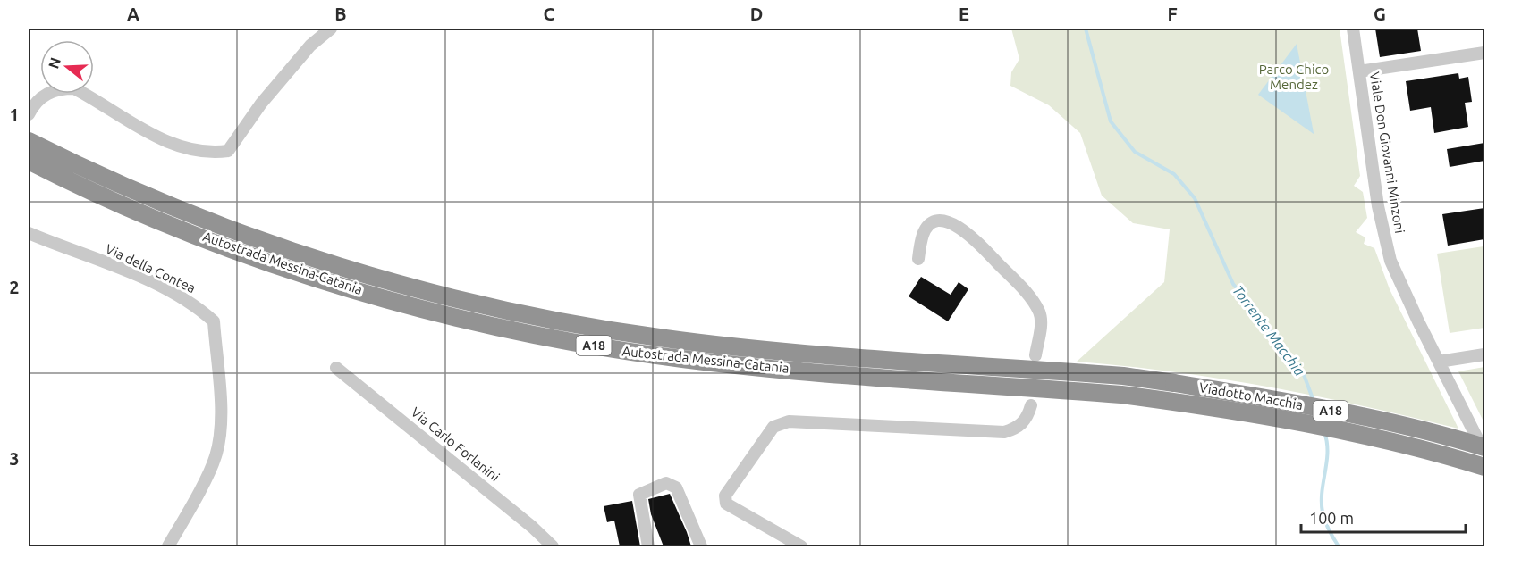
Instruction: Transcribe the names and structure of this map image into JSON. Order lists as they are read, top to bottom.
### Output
{
  "streets": {
    "highway": ["Autostrada Messina-Catania", "A18", "Viadotto Macchia"],
    "street": ["Viale Don Giovanni Minzoni", "Via della Contea", "Via Carlo Forlanini"]
  },
  "crossings": [
    ["Autostrada Messina-Catania", "Viadotto Macchia"]
  ],
  "water": ["Torrente Macchia"],
  "parks": ["Parco Chico Mendez"],
  "scale_bar": "100 m",
  "north": "left",
  "grid": {
    "columns": [
      "A",
      "B",
      "C",
      "D",
      "E",
      "F",
      "G"
    ],
    "rows": ["1", "2", "3"]
  }
}
